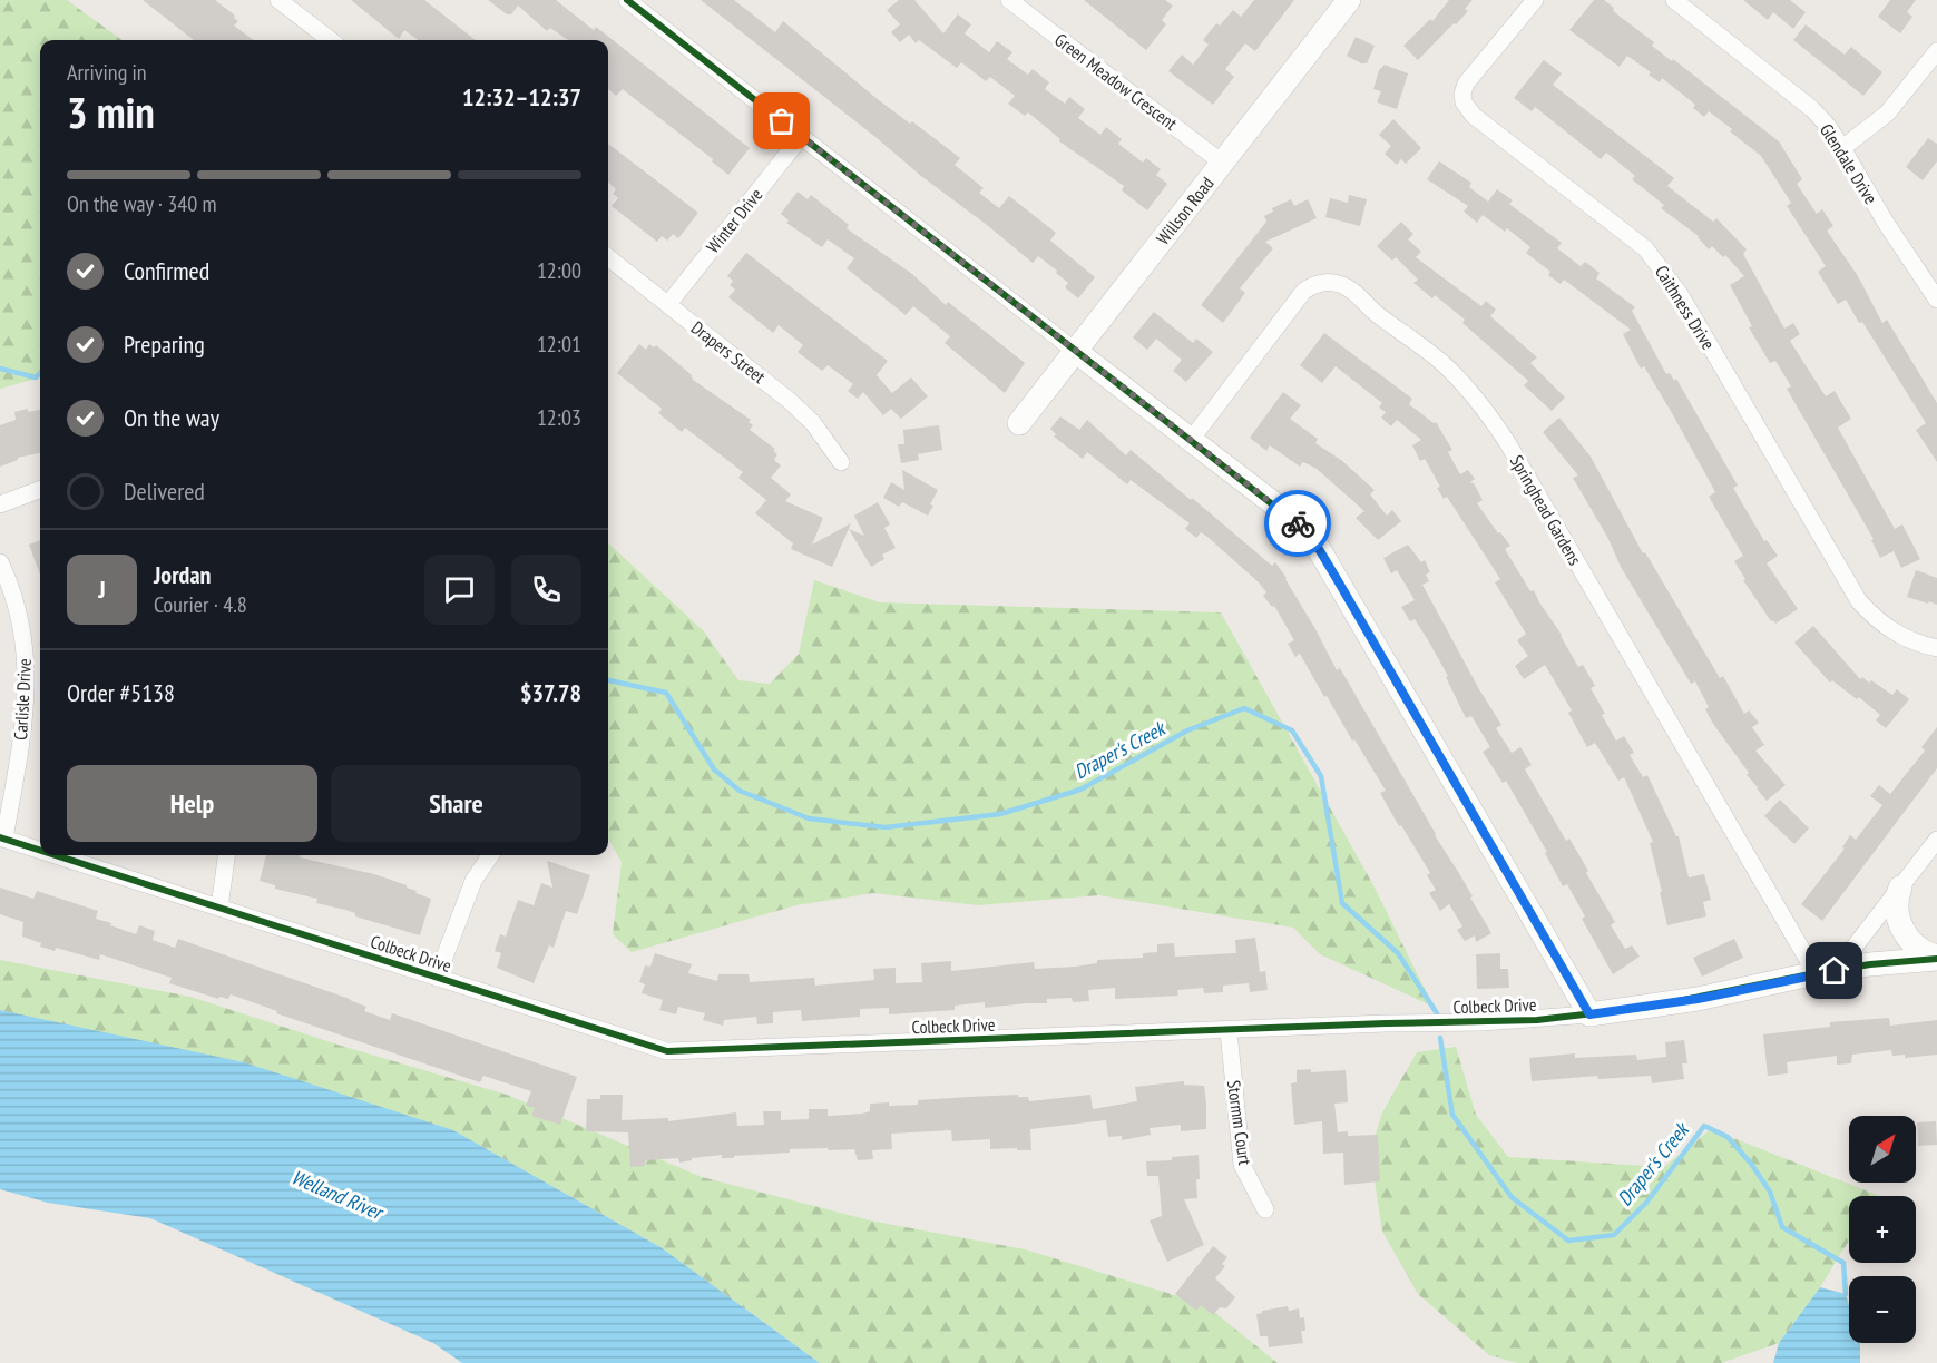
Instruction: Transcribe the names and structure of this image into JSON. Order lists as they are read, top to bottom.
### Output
{
  "streets": {
    "street": [
      "Green Meadow Crescent",
      "Glendale Drive",
      "Willson Road",
      "Winter Drive",
      "Caithness Drive",
      "Drapers Street",
      "Springhead Gardens",
      "Carlisle Drive",
      "Colbeck Drive",
      "Stormm Court"
    ]
  },
  "crossings": [
    ["Green Meadow Crescent", "Willson Road"],
    ["Winter Drive", "Drapers Street"],
    ["Springhead Gardens", "Colbeck Drive"],
    ["Carlisle Drive", "Colbeck Drive"],
    ["Colbeck Drive", "Stormm Court"]
  ],
  "water": ["Draper's Creek", "Welland River"],
  "north": "top right",
  "page": {
    "heading": ["3 min", "Arriving in", "12:32–12:37"],
    "panel": [
      "Jordan",
      "Courier · 4.8",
      "Order #5138",
      "$37.78"
    ],
    "bar": "On the way · 340 m",
    "list": [
      ["Confirmed", "12:00"],
      ["Preparing", "12:01"],
      ["On the way", "12:03"],
      "Delivered"
    ],
    "round": "J",
    "buttons": ["Help", "Share"],
    "map_buttons": ["+", "−"]
  }
}
